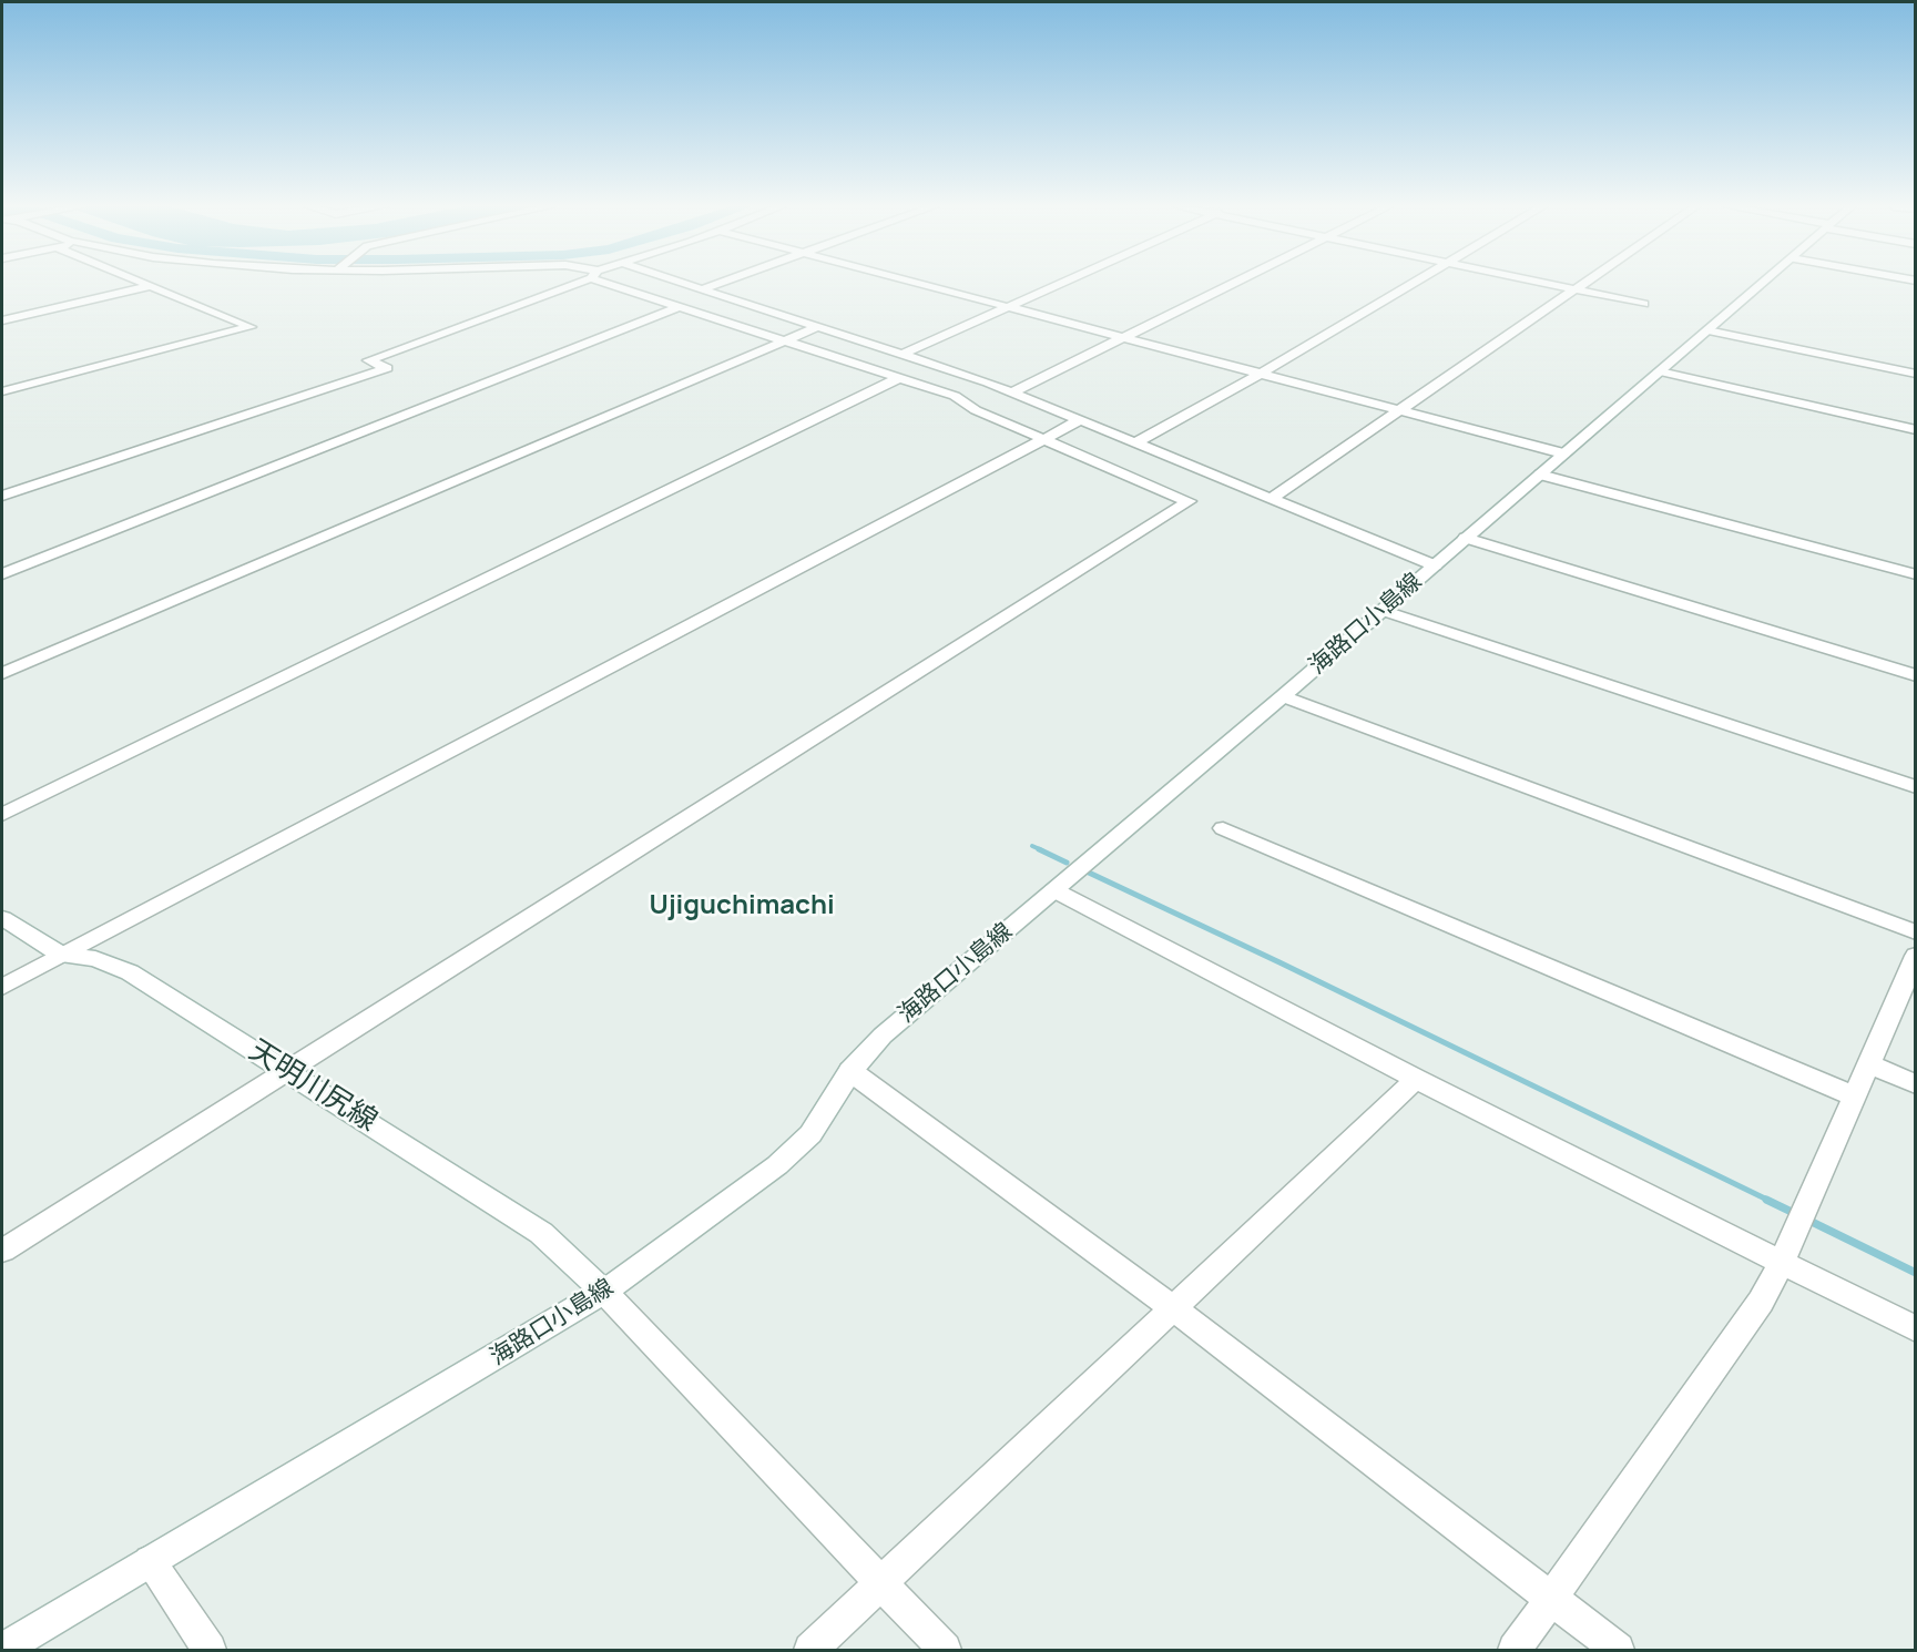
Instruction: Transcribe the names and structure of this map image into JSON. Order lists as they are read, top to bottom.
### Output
{
  "streets": {
    "street": ["海路口小島線", "天明川尻線"]
  },
  "crossings": [
    ["海路口小島線", "天明川尻線"]
  ],
  "districts": ["Ujiguchimachi"]
}
